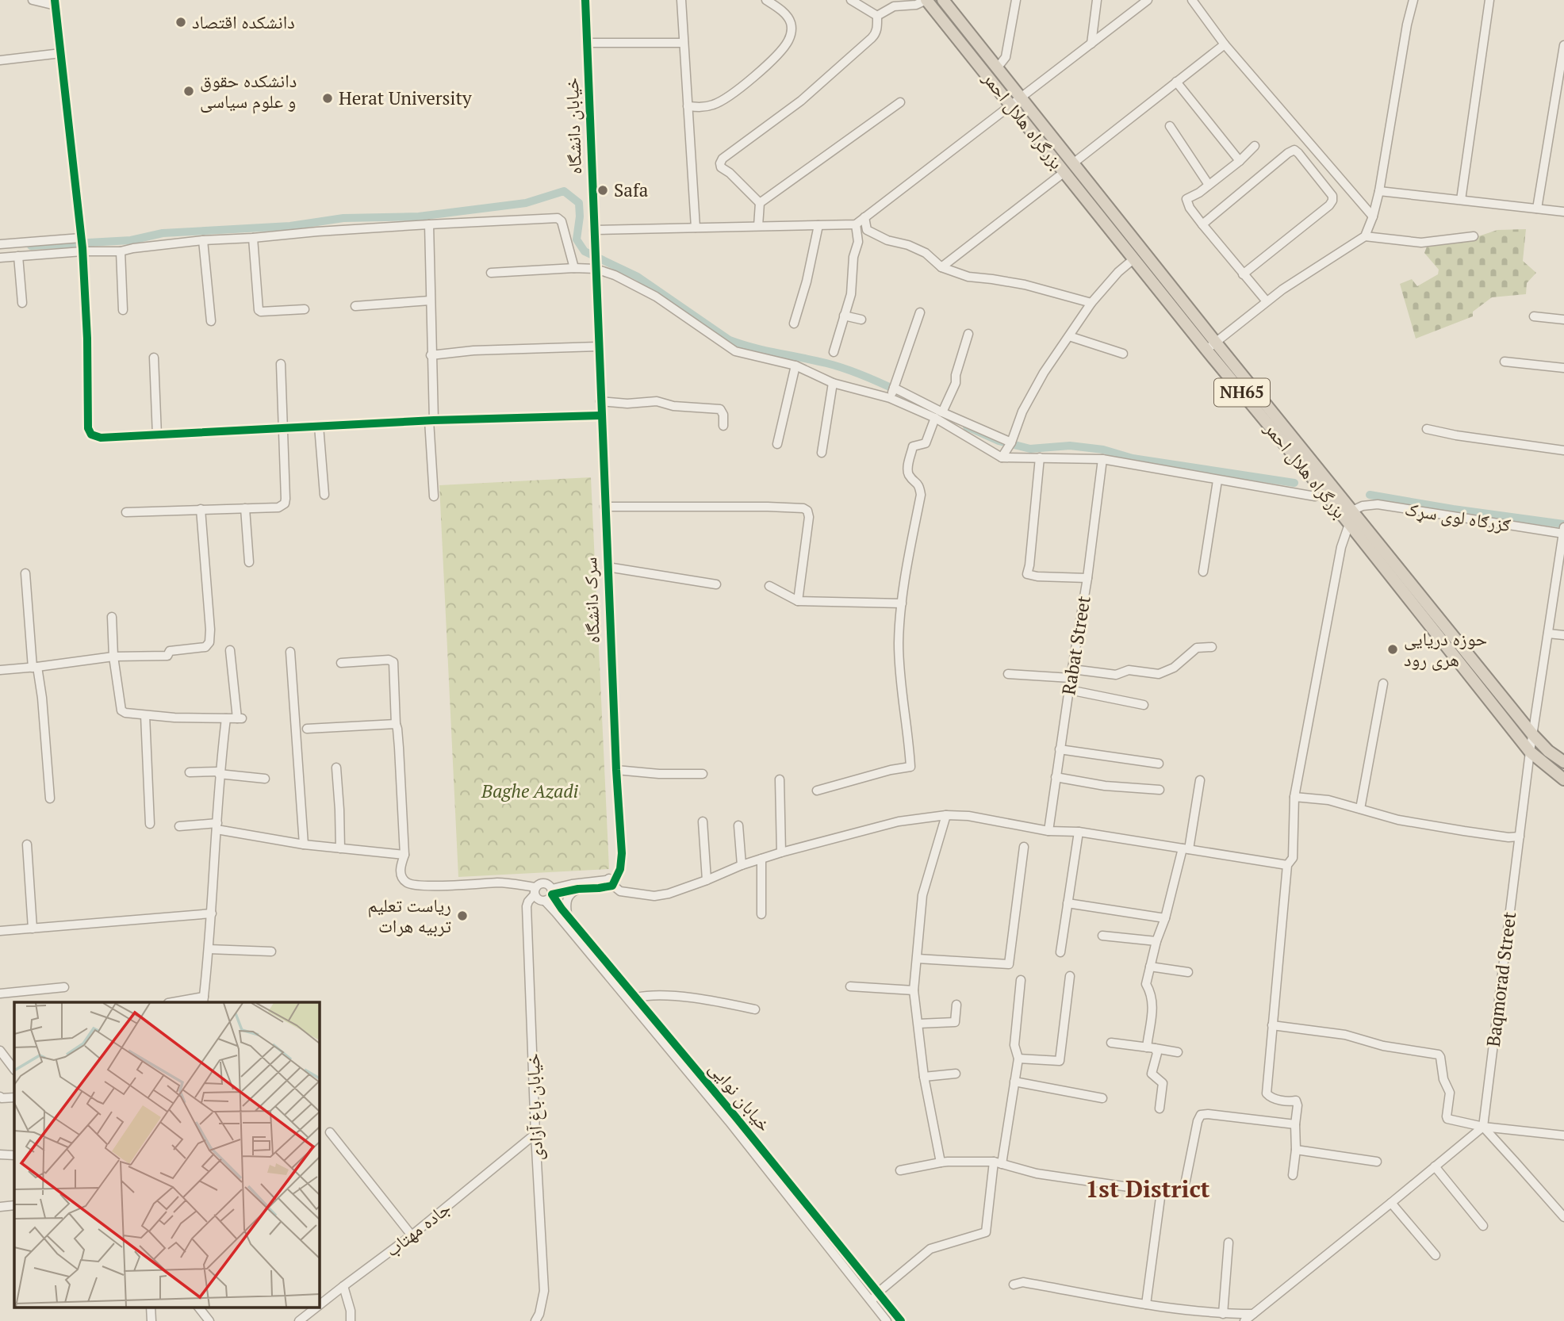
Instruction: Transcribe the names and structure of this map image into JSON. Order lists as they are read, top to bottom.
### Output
{
  "streets": {
    "highway": ["بزرگراه هلال احمر", "NH65"],
    "street": [
      "خیابان دانشگاه",
      "ګزرګاه لوی سړک",
      "سرک دانشگاه",
      "Rabat Street",
      "Baqmorad Street",
      "خیابان نوایی",
      "خیابان باغ آزادی",
      "جاده مهتاب"
    ]
  },
  "crossings": [
    ["بزرگراه هلال احمر", "ګزرګاه لوی سړک"],
    ["بزرگراه هلال احمر", "Baqmorad Street"],
    ["خیابان دانشگاه", "سرک دانشگاه"],
    ["ګزرګاه لوی سړک", "Baqmorad Street"],
    ["خیابان نوایی", "خیابان باغ آزادی"],
    ["خیابان باغ آزادی", "جاده مهتاب"]
  ],
  "districts": ["1st District"],
  "parks": ["Baghe Azadi"],
  "places": [
    "دانشکده اقتصاد",
    "دانشکده حقوق و علوم سیاسی",
    "Herat University",
    "Safa",
    "حوزه دریایی هری رود",
    "ریاست تعلیم تربیه هرات"
  ]
}
